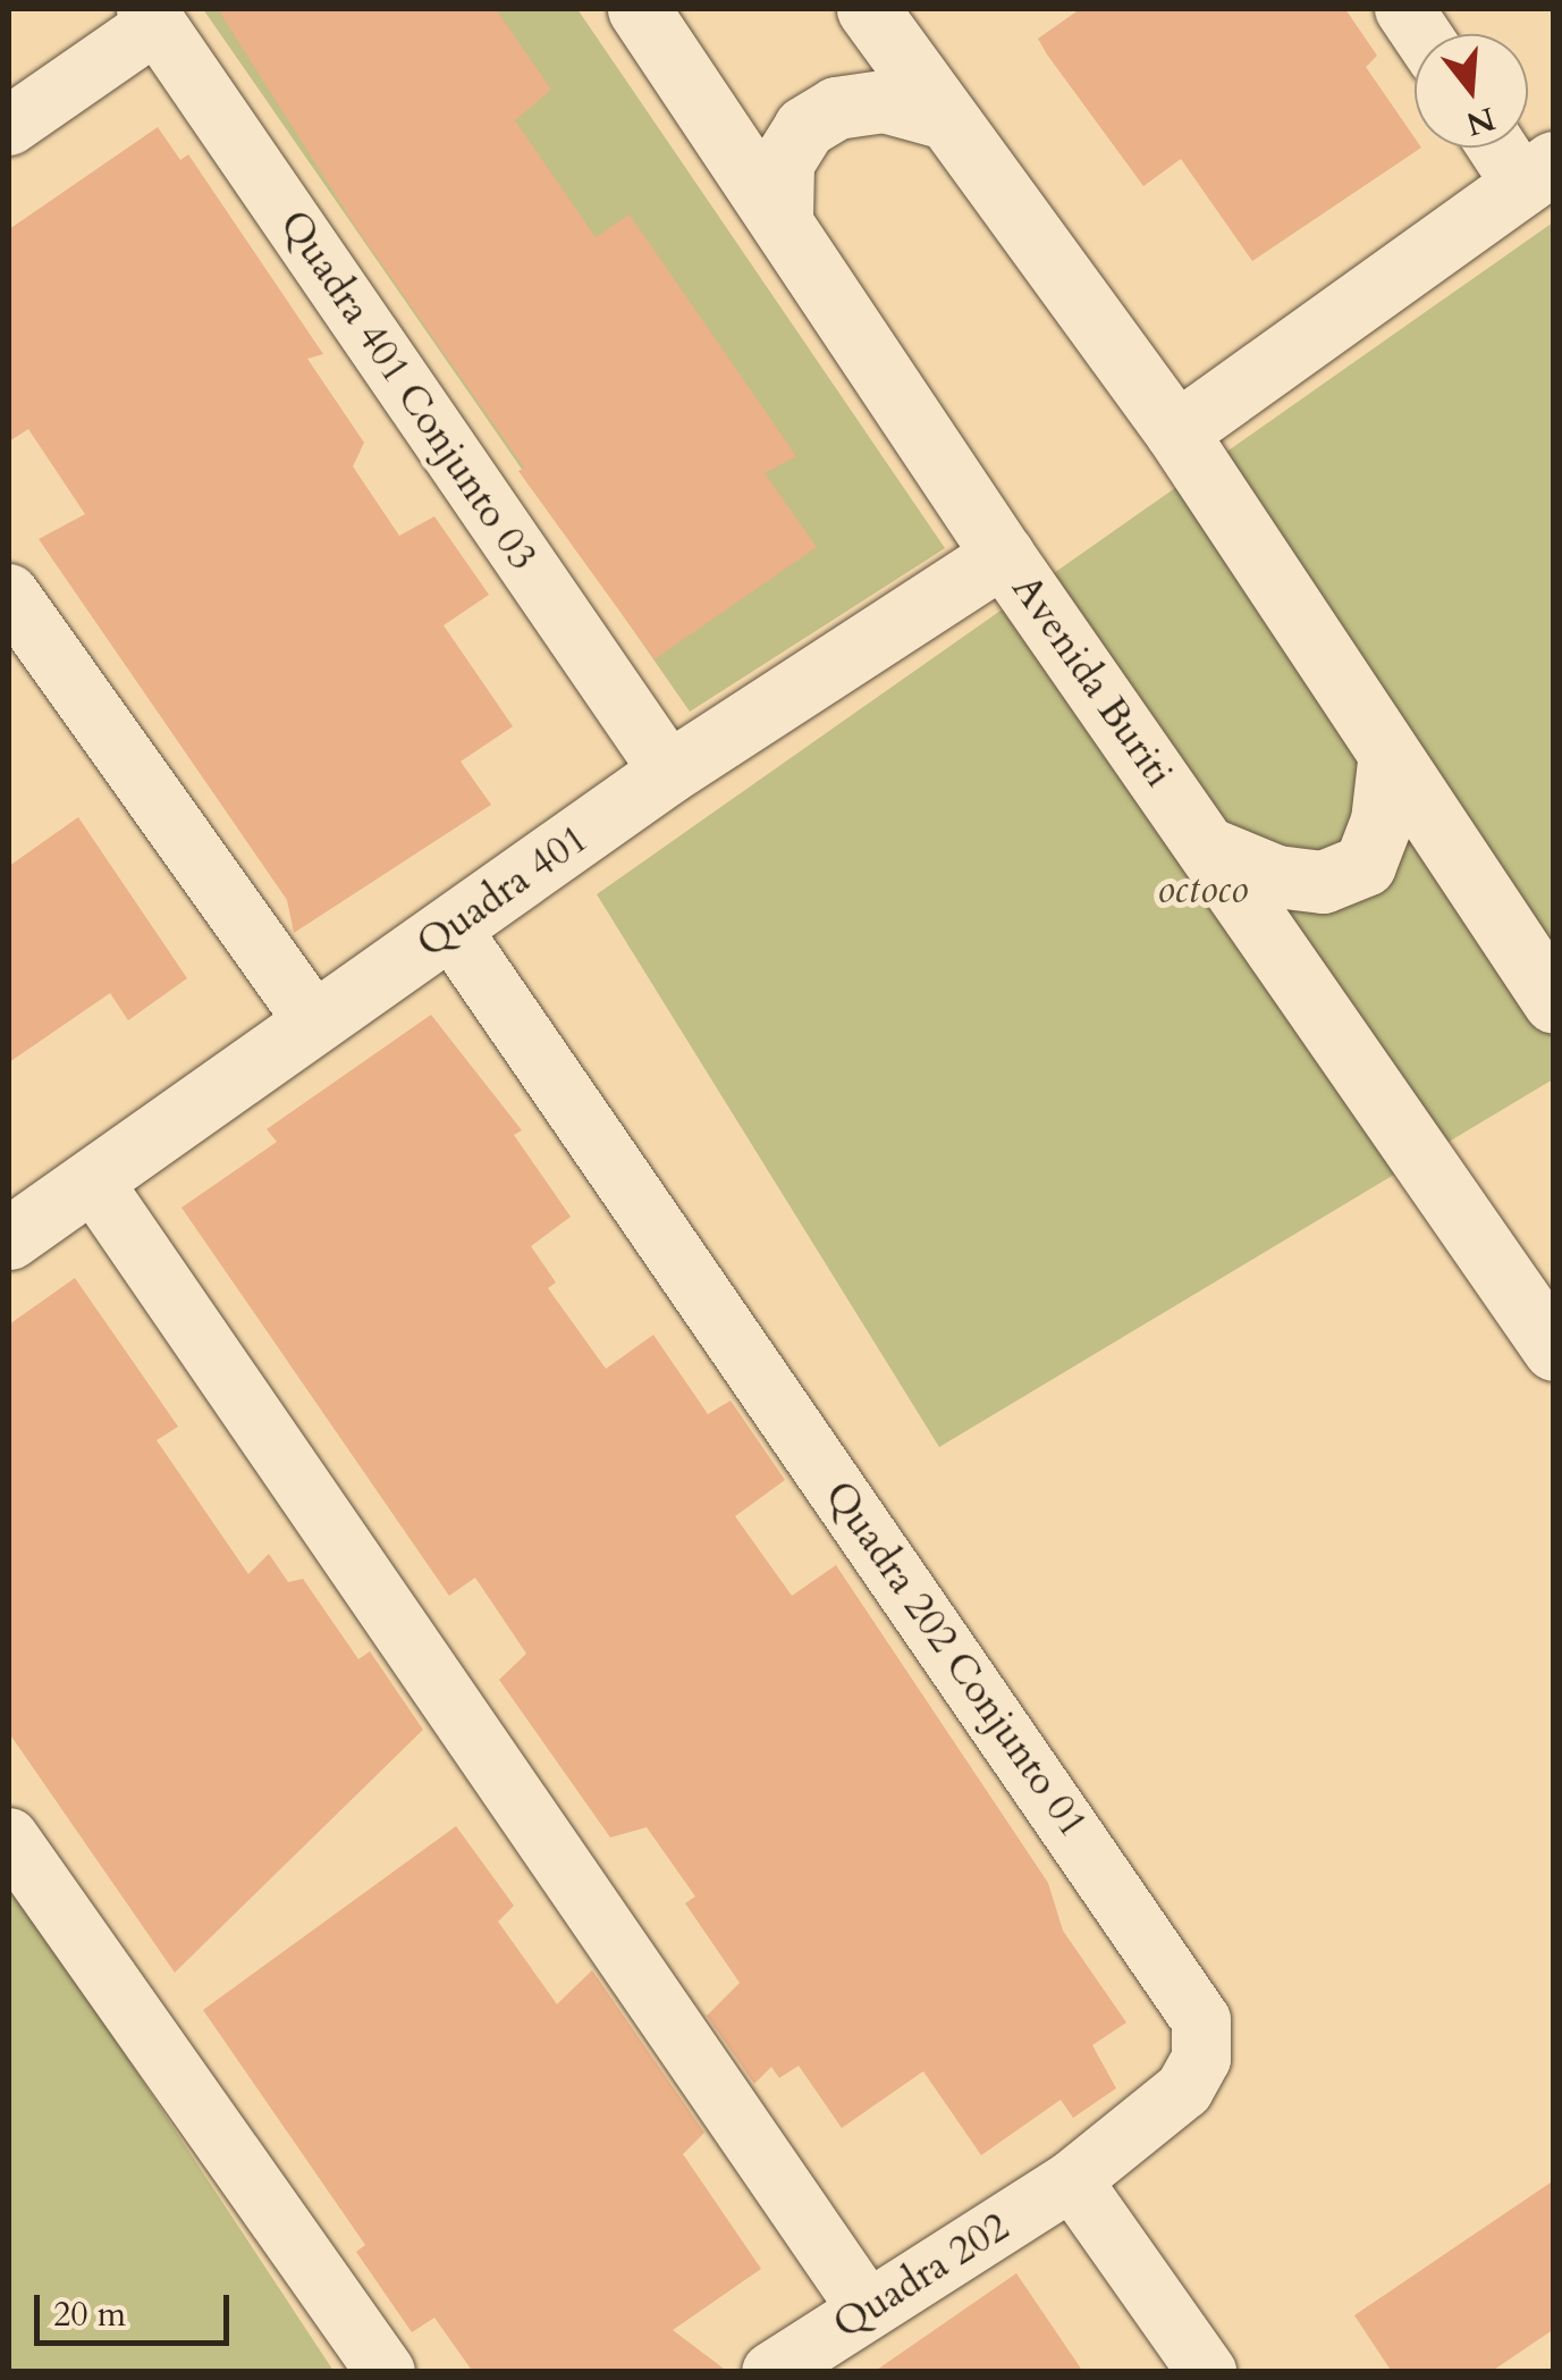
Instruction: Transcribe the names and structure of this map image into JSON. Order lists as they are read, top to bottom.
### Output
{
  "streets": {
    "main road": ["Avenida Buriti", "Quadra 401"],
    "street": ["Quadra 401 Conjunto 03", "Quadra 202 Conjunto 01", "Quadra 202"]
  },
  "crossings": [
    ["Quadra 401 Conjunto 03", "Quadra 401"],
    ["Avenida Buriti", "Quadra 401"],
    ["Quadra 401", "Quadra 202 Conjunto 01"],
    ["Quadra 202 Conjunto 01", "Quadra 202"]
  ],
  "parks": ["octoco"],
  "scale_bar": "20 m",
  "north": "bottom"
}
